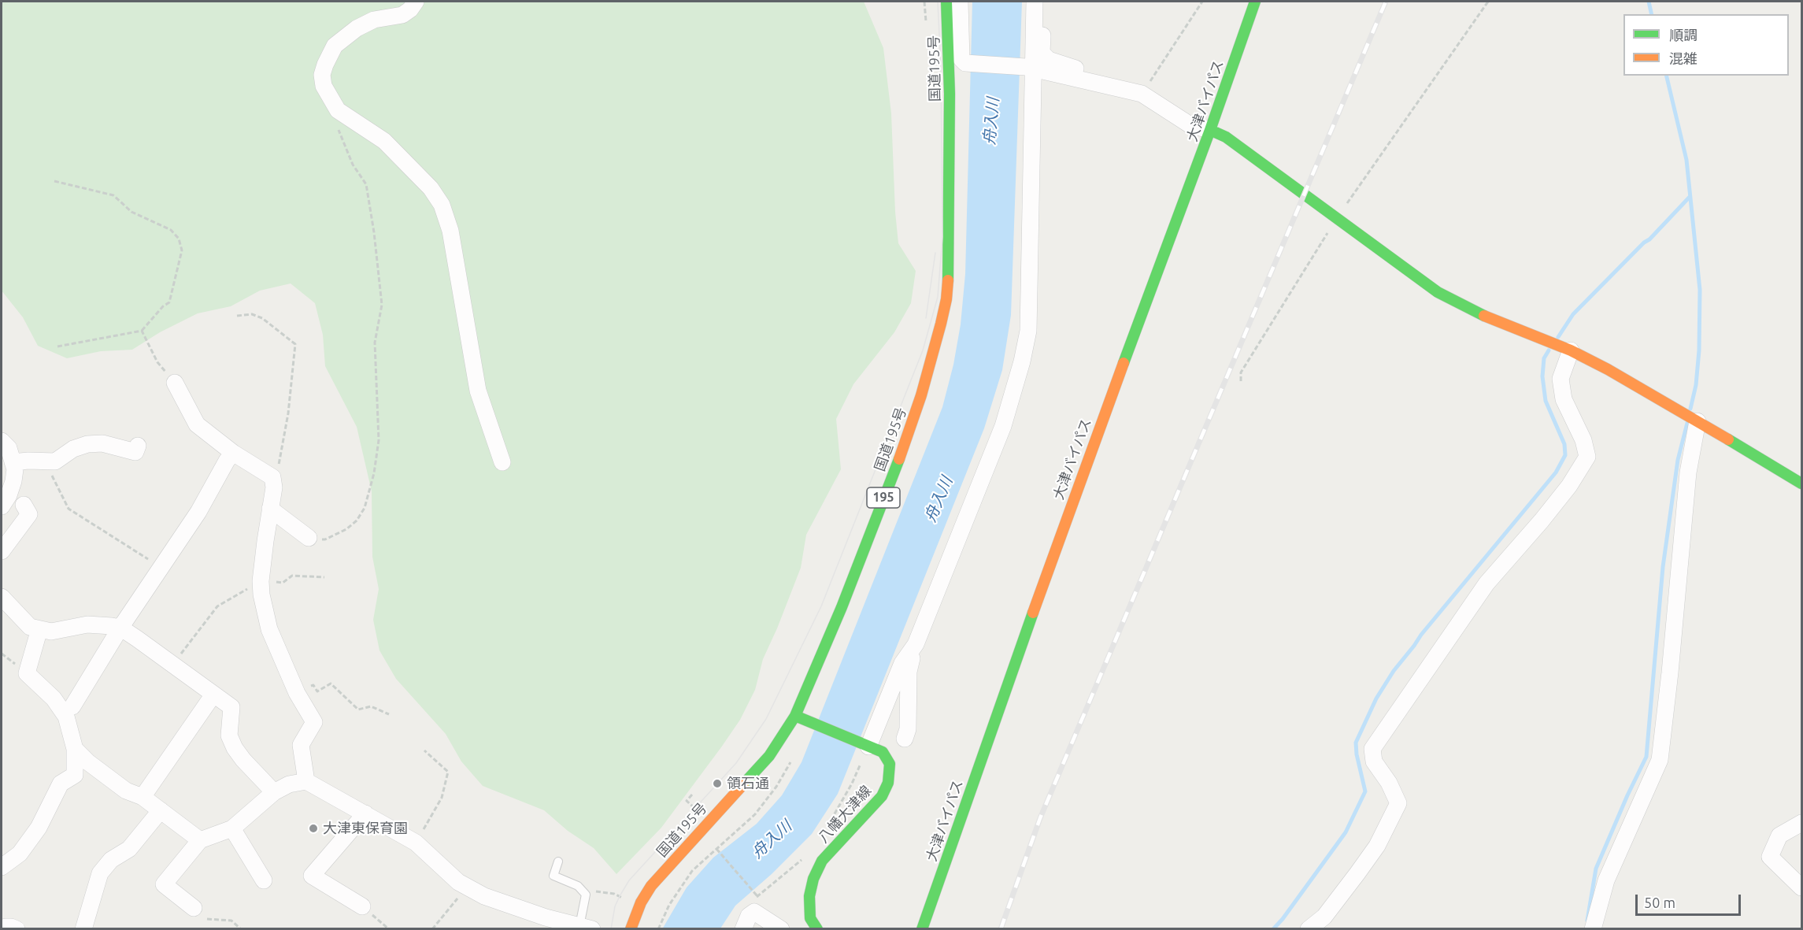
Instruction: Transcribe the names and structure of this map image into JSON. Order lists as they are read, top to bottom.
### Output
{
  "streets": {
    "main road": [
      "国道195号",
      "大津バイパス",
      "195",
      "八幡大津線"
    ]
  },
  "crossings": [
    ["国道195号", "八幡大津線"]
  ],
  "water": ["舟入川"],
  "places": ["領石通", "大津東保育園"],
  "legend": ["順調", "混雑"],
  "scale_bar": "50 m"
}
